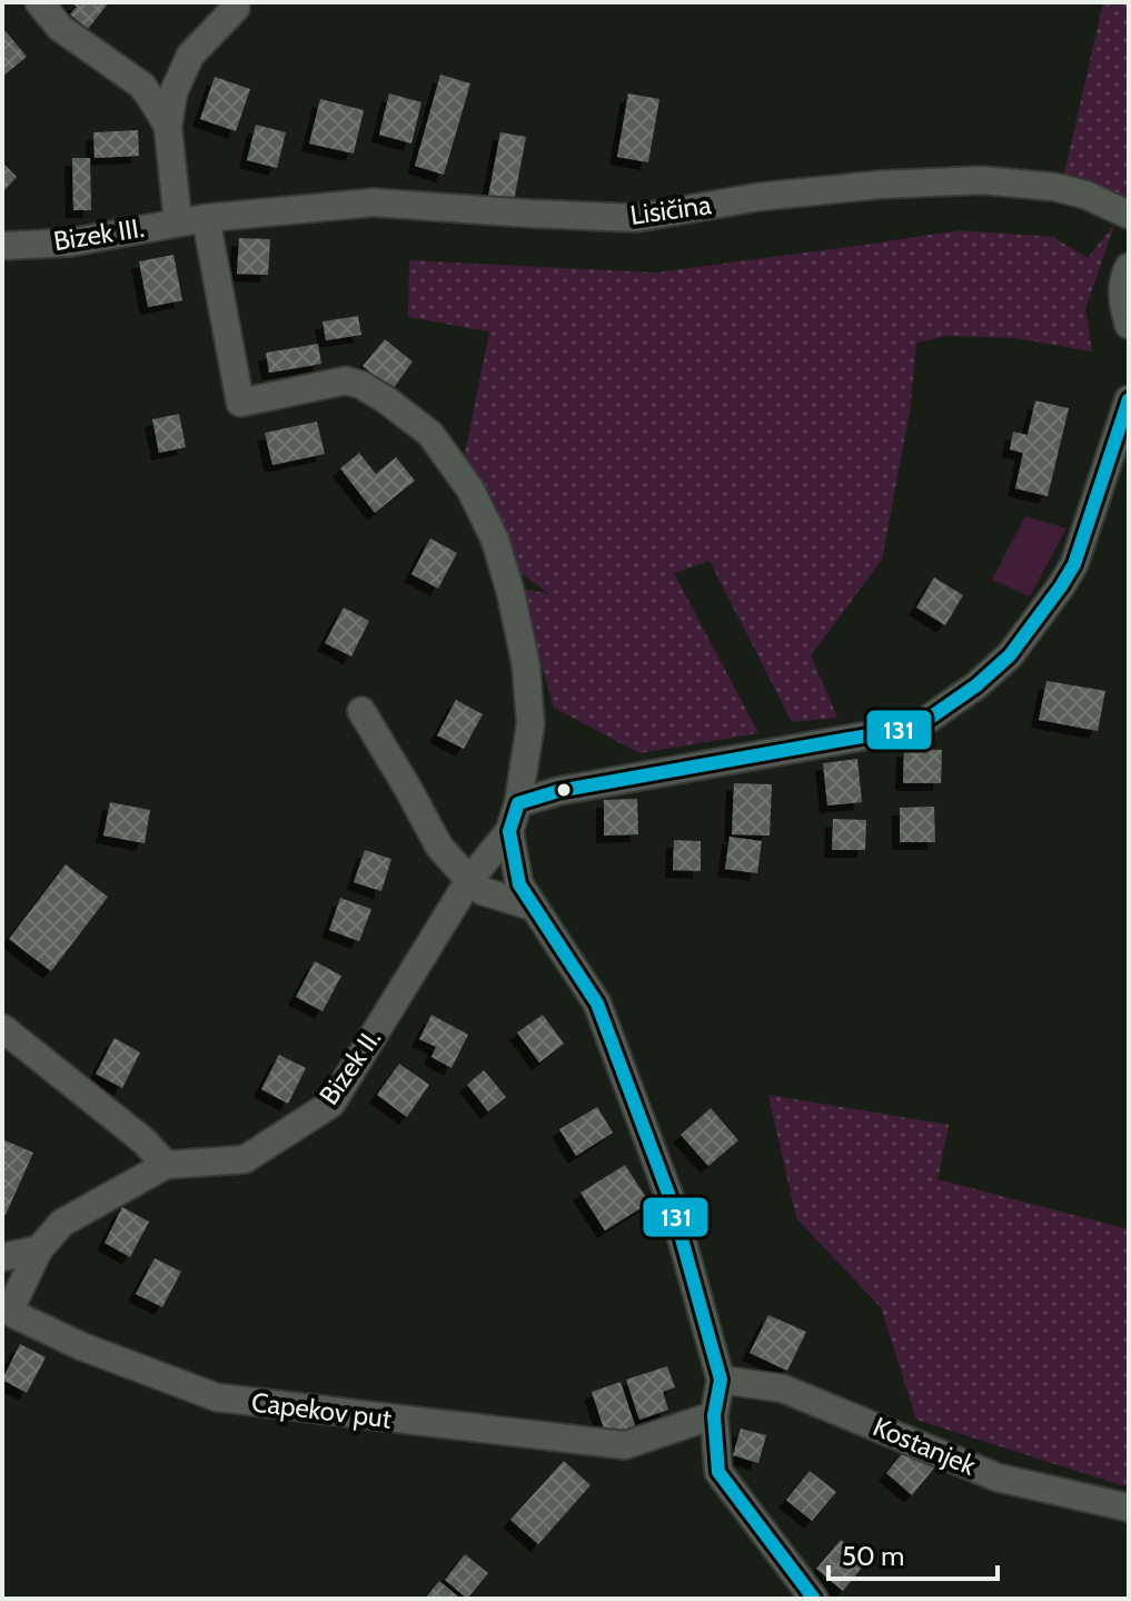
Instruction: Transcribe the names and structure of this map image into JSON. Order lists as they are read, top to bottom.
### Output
{
  "streets": {
    "street": [
      "Lisičina",
      "Bizek III.",
      "Bizek II.",
      "Capekov put",
      "Kostanjek"
    ]
  },
  "crossings": [
    ["Lisičina", "Bizek III."],
    ["Bizek II.", "Capekov put"]
  ],
  "lines": ["transit line 131"],
  "scale_bar": "50 m"
}
